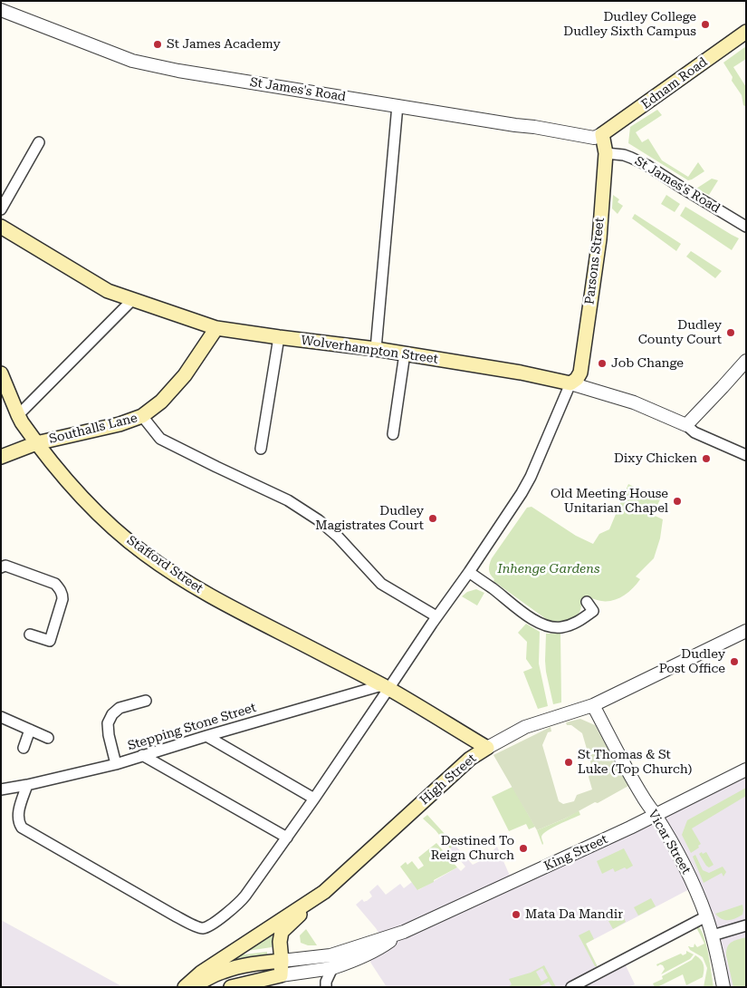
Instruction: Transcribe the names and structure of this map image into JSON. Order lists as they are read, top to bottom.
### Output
{
  "streets": {
    "main road": [
      "Ednam Road",
      "Parsons Street",
      "Wolverhampton Street",
      "Southalls Lane",
      "Stafford Street",
      "High Street"
    ],
    "street": [
      "St James's Road",
      "Stepping Stone Street",
      "Vicar Street",
      "King Street"
    ]
  },
  "crossings": [
    ["Ednam Road", "St James's Road"],
    ["Ednam Road", "Parsons Street"],
    ["St James's Road", "Parsons Street"],
    ["Parsons Street", "Wolverhampton Street"],
    ["Wolverhampton Street", "Southalls Lane"],
    ["Southalls Lane", "Stafford Street"],
    ["Stafford Street", "Stepping Stone Street"],
    ["Stafford Street", "High Street"],
    ["High Street", "Vicar Street"],
    ["Vicar Street", "King Street"]
  ],
  "parks": ["Inhenge Gardens"],
  "places": [
    "Dudley College Dudley Sixth Campus",
    "St James Academy",
    "Dudley County Court",
    "Job Change",
    "Dixy Chicken",
    "Old Meeting House Unitarian Chapel",
    "Dudley Magistrates Court",
    "Dudley Post Office",
    "St Thomas & St Luke (Top Church)",
    "Destined To Reign Church",
    "Mata Da Mandir"
  ]
}
